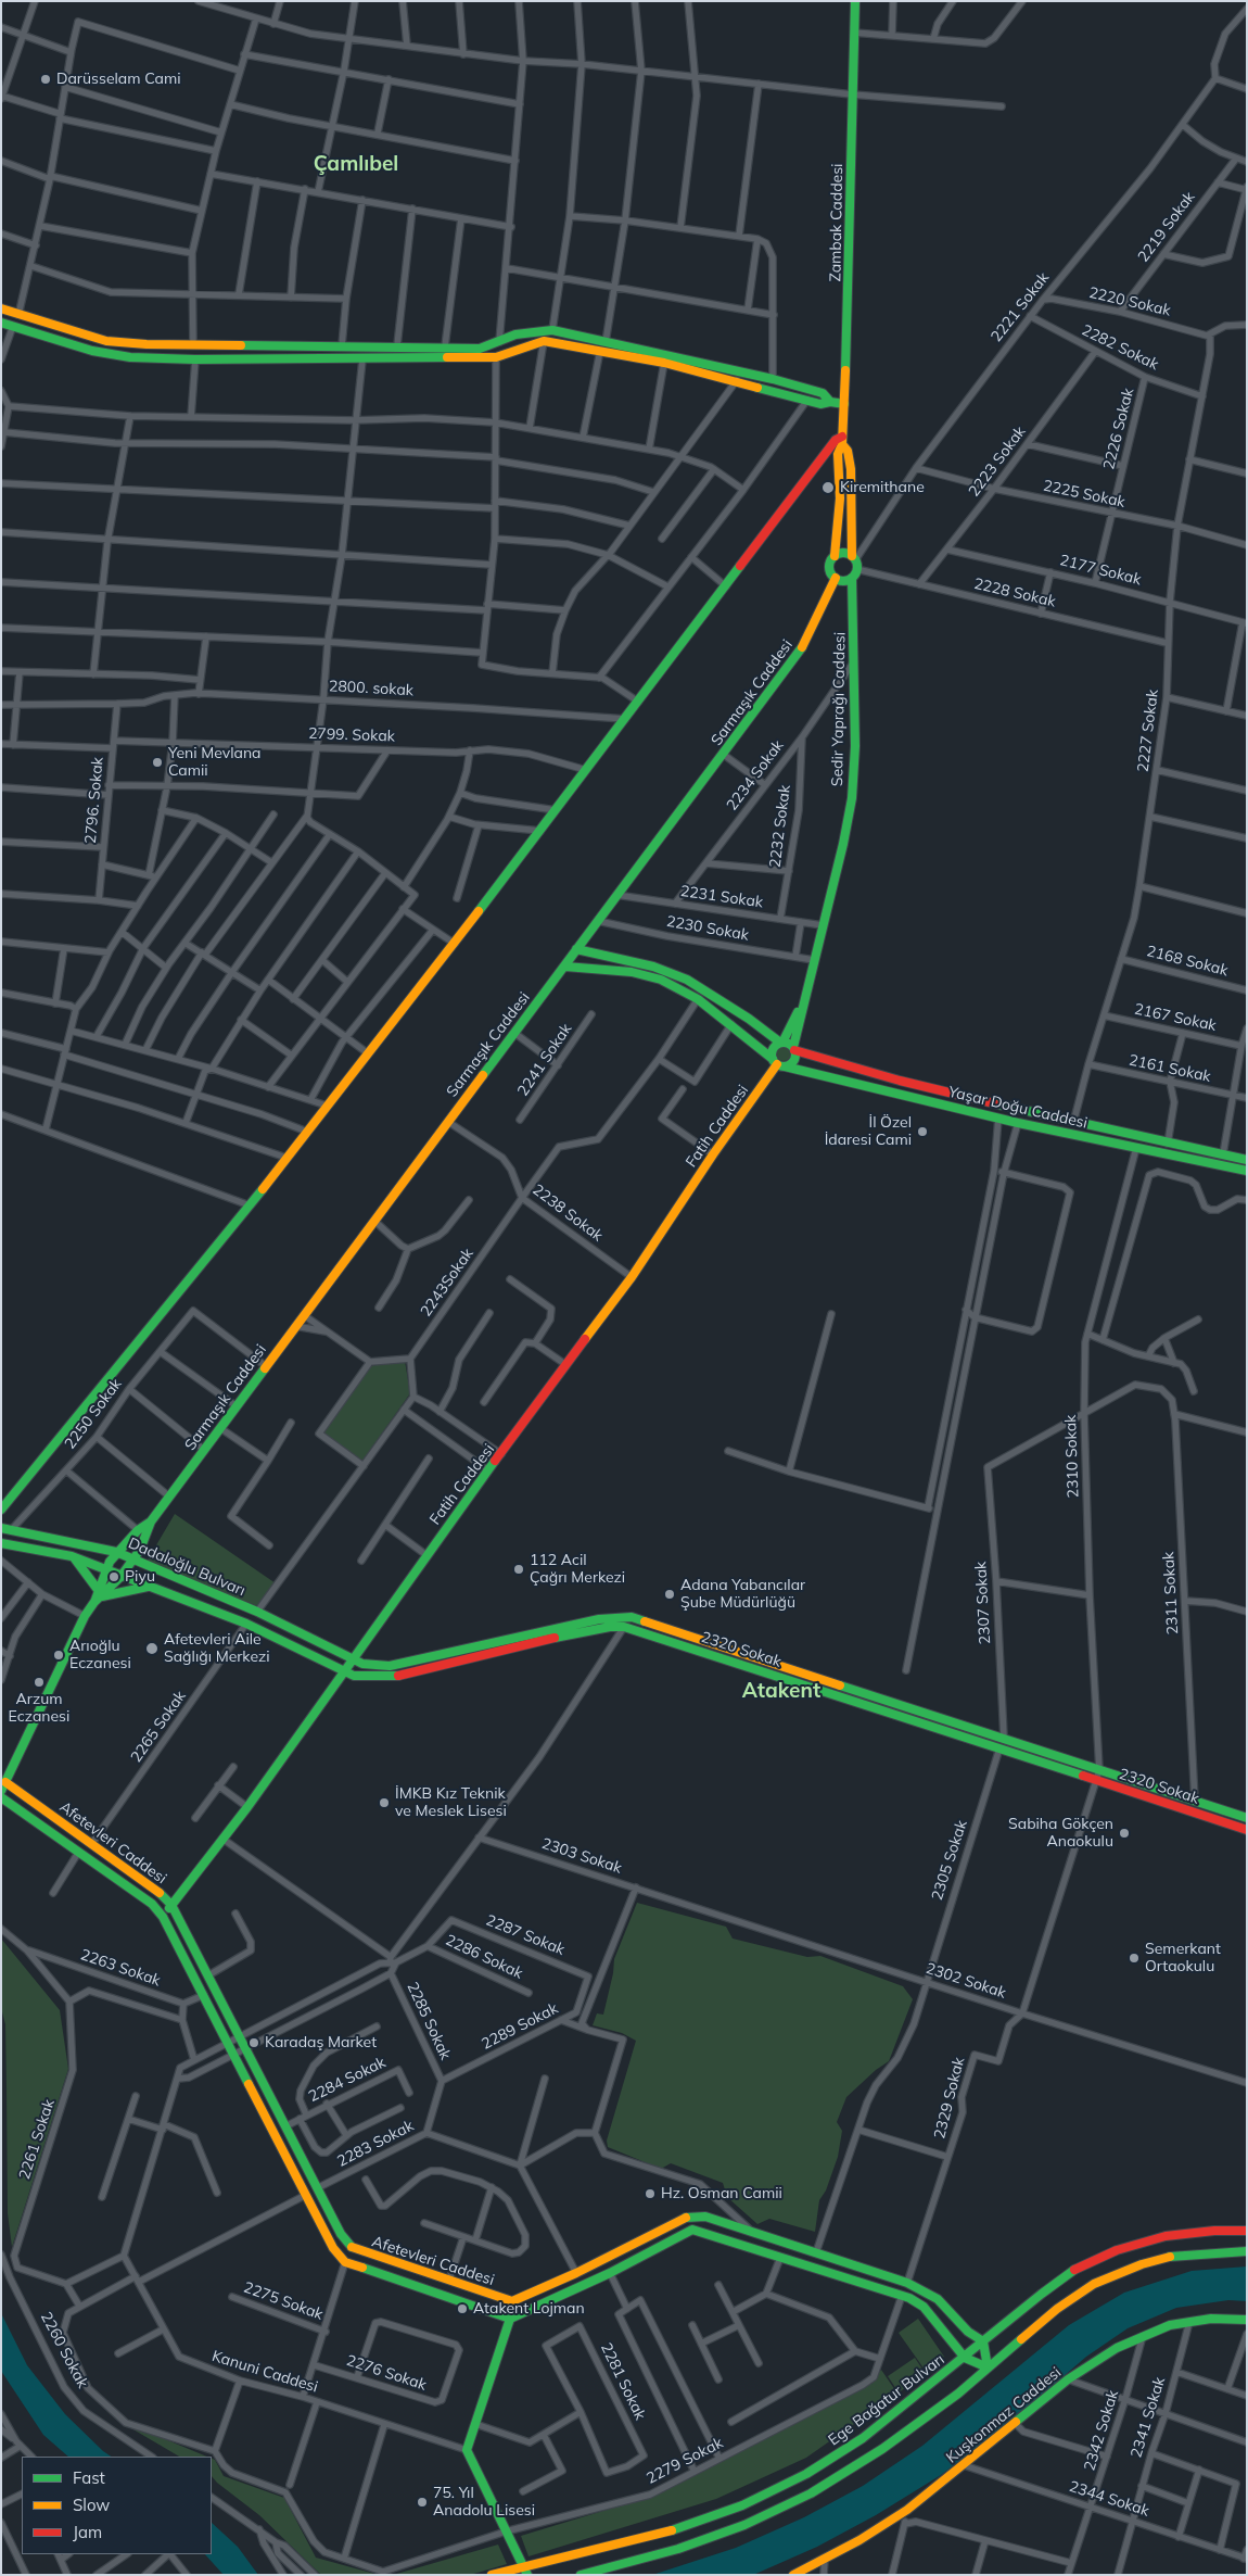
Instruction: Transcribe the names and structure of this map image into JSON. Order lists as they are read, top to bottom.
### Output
{
  "streets": {
    "main road": [
      "Zambak Caddesi",
      "Sarmaşık Caddesi",
      "Sedir Yaprağı Caddesi",
      "Yaşar Doğu Caddesi",
      "Fatih Caddesi",
      "Dadaloğlu Bulvarı",
      "2320 Sokak",
      "Afetevleri Caddesi",
      "Ege Bağatur Bulvarı",
      "Kuşkonmaz Caddesi"
    ],
    "street": [
      "2219 Sokak",
      "2220 Sokak",
      "2221 Sokak",
      "2282 Sokak",
      "2226 Sokak",
      "2223 Sokak",
      "2225 Sokak",
      "2177 Sokak",
      "2228 Sokak",
      "2800. sokak",
      "2227 Sokak",
      "2799. Sokak",
      "2234 Sokak",
      "2796. Sokak",
      "2232 Sokak",
      "2231 Sokak",
      "2230 Sokak",
      "2168 Sokak",
      "2167 Sokak",
      "2241 Sokak",
      "2161 Sokak",
      "2238 Sokak",
      "2243Sokak",
      "2250 Sokak",
      "2310 Sokak",
      "2311 Sokak",
      "2307 Sokak",
      "2265 Sokak",
      "2303 Sokak",
      "2305 Sokak",
      "2287 Sokak",
      "2286 Sokak",
      "2263 Sokak",
      "2302 Sokak",
      "2285 Sokak",
      "2289 Sokak",
      "2284 Sokak",
      "2329 Sokak",
      "2261 Sokak",
      "2283 Sokak",
      "2275 Sokak",
      "2260 Sokak",
      "Kanuni Caddesi",
      "2276 Sokak",
      "2281 Sokak",
      "2341 Sokak",
      "2342 Sokak",
      "2279 Sokak",
      "2344 Sokak"
    ]
  },
  "crossings": [
    ["Zambak Caddesi", "2221 Sokak"],
    ["Zambak Caddesi", "2228 Sokak"],
    ["Zambak Caddesi", "Sarmaşık Caddesi"],
    ["Zambak Caddesi", "Sedir Yaprağı Caddesi"],
    ["2219 Sokak", "2220 Sokak"],
    ["2220 Sokak", "2221 Sokak"],
    ["2220 Sokak", "2227 Sokak"],
    ["2221 Sokak", "2282 Sokak"],
    ["2221 Sokak", "2225 Sokak"],
    ["2221 Sokak", "2228 Sokak"],
    ["2221 Sokak", "Sarmaşık Caddesi"],
    ["2221 Sokak", "Sedir Yaprağı Caddesi"],
    ["2282 Sokak", "2226 Sokak"],
    ["2282 Sokak", "2223 Sokak"],
    ["2282 Sokak", "2227 Sokak"],
    ["2226 Sokak", "2225 Sokak"],
    ["2226 Sokak", "2177 Sokak"],
    ["2223 Sokak", "2225 Sokak"],
    ["2223 Sokak", "2177 Sokak"],
    ["2223 Sokak", "2228 Sokak"],
    ["2225 Sokak", "2227 Sokak"],
    ["2177 Sokak", "2227 Sokak"],
    ["2228 Sokak", "Sarmaşık Caddesi"],
    ["2228 Sokak", "Sedir Yaprağı Caddesi"],
    ["2228 Sokak", "2227 Sokak"],
    ["2800. sokak", "2796. Sokak"],
    ["Sarmaşık Caddesi", "Sedir Yaprağı Caddesi"],
    ["Sarmaşık Caddesi", "2231 Sokak"],
    ["Sarmaşık Caddesi", "2230 Sokak"],
    ["Sarmaşık Caddesi", "Yaşar Doğu Caddesi"],
    ["Sarmaşık Caddesi", "2238 Sokak"],
    ["Sarmaşık Caddesi", "2250 Sokak"],
    ["Sedir Yaprağı Caddesi", "2234 Sokak"],
    ["Sedir Yaprağı Caddesi", "2231 Sokak"],
    ["Sedir Yaprağı Caddesi", "2230 Sokak"],
    ["2227 Sokak", "2168 Sokak"],
    ["2227 Sokak", "2167 Sokak"],
    ["2227 Sokak", "2161 Sokak"],
    ["2227 Sokak", "Yaşar Doğu Caddesi"],
    ["2799. Sokak", "2796. Sokak"],
    ["2234 Sokak", "2232 Sokak"],
    ["2234 Sokak", "2231 Sokak"],
    ["2232 Sokak", "2231 Sokak"],
    ["Yaşar Doğu Caddesi", "Fatih Caddesi"],
    ["Yaşar Doğu Caddesi", "2243Sokak"],
    ["Yaşar Doğu Caddesi", "2310 Sokak"],
    ["Fatih Caddesi", "2238 Sokak"],
    ["Fatih Caddesi", "Dadaloğlu Bulvarı"],
    ["Fatih Caddesi", "2320 Sokak"],
    ["Fatih Caddesi", "Afetevleri Caddesi"],
    ["2238 Sokak", "2243Sokak"],
    ["2250 Sokak", "Dadaloğlu Bulvarı"],
    ["2310 Sokak", "2311 Sokak"],
    ["2310 Sokak", "2307 Sokak"],
    ["2310 Sokak", "2320 Sokak"],
    ["2310 Sokak", "2329 Sokak"],
    ["Dadaloğlu Bulvarı", "2320 Sokak"],
    ["Dadaloğlu Bulvarı", "2265 Sokak"],
    ["2311 Sokak", "2307 Sokak"],
    ["2311 Sokak", "2320 Sokak"],
    ["2307 Sokak", "2320 Sokak"],
    ["2320 Sokak", "2305 Sokak"],
    ["2320 Sokak", "2329 Sokak"],
    ["2265 Sokak", "Afetevleri Caddesi"],
    ["Afetevleri Caddesi", "2284 Sokak"],
    ["Afetevleri Caddesi", "2283 Sokak"],
    ["2303 Sokak", "2302 Sokak"],
    ["2305 Sokak", "2302 Sokak"],
    ["2287 Sokak", "2286 Sokak"],
    ["2287 Sokak", "2289 Sokak"],
    ["2302 Sokak", "2329 Sokak"],
    ["2285 Sokak", "2289 Sokak"],
    ["2285 Sokak", "2283 Sokak"],
    ["2289 Sokak", "2283 Sokak"],
    ["Kuşkonmaz Caddesi", "2341 Sokak"],
    ["Kuşkonmaz Caddesi", "2342 Sokak"],
    ["Kuşkonmaz Caddesi", "2344 Sokak"],
    ["2341 Sokak", "2344 Sokak"],
    ["2342 Sokak", "2344 Sokak"]
  ],
  "districts": ["Çamlıbel", "Atakent"],
  "places": [
    "Darüsselam Cami",
    "Kiremithane",
    "Yeni Mevlana Camii",
    "İl Özel İdaresi Cami",
    "112 Acil Çağrı Merkezi",
    "Piyu",
    "Adana Yabancılar Şube Müdürlüğü",
    "Afetevleri Aile Sağlığı Merkezi",
    "Arıoğlu Eczanesi",
    "Arzum Eczanesi",
    "İMKB Kız Teknik ve Meslek Lisesi",
    "Sabiha Gökçen Anaokulu",
    "Semerkant Ortaokulu",
    "Karadaş Market",
    "Hz. Osman Camii",
    "Atakent Lojman",
    "75. Yıl Anadolu Lisesi"
  ],
  "legend": ["Fast", "Slow", "Jam"]
}
